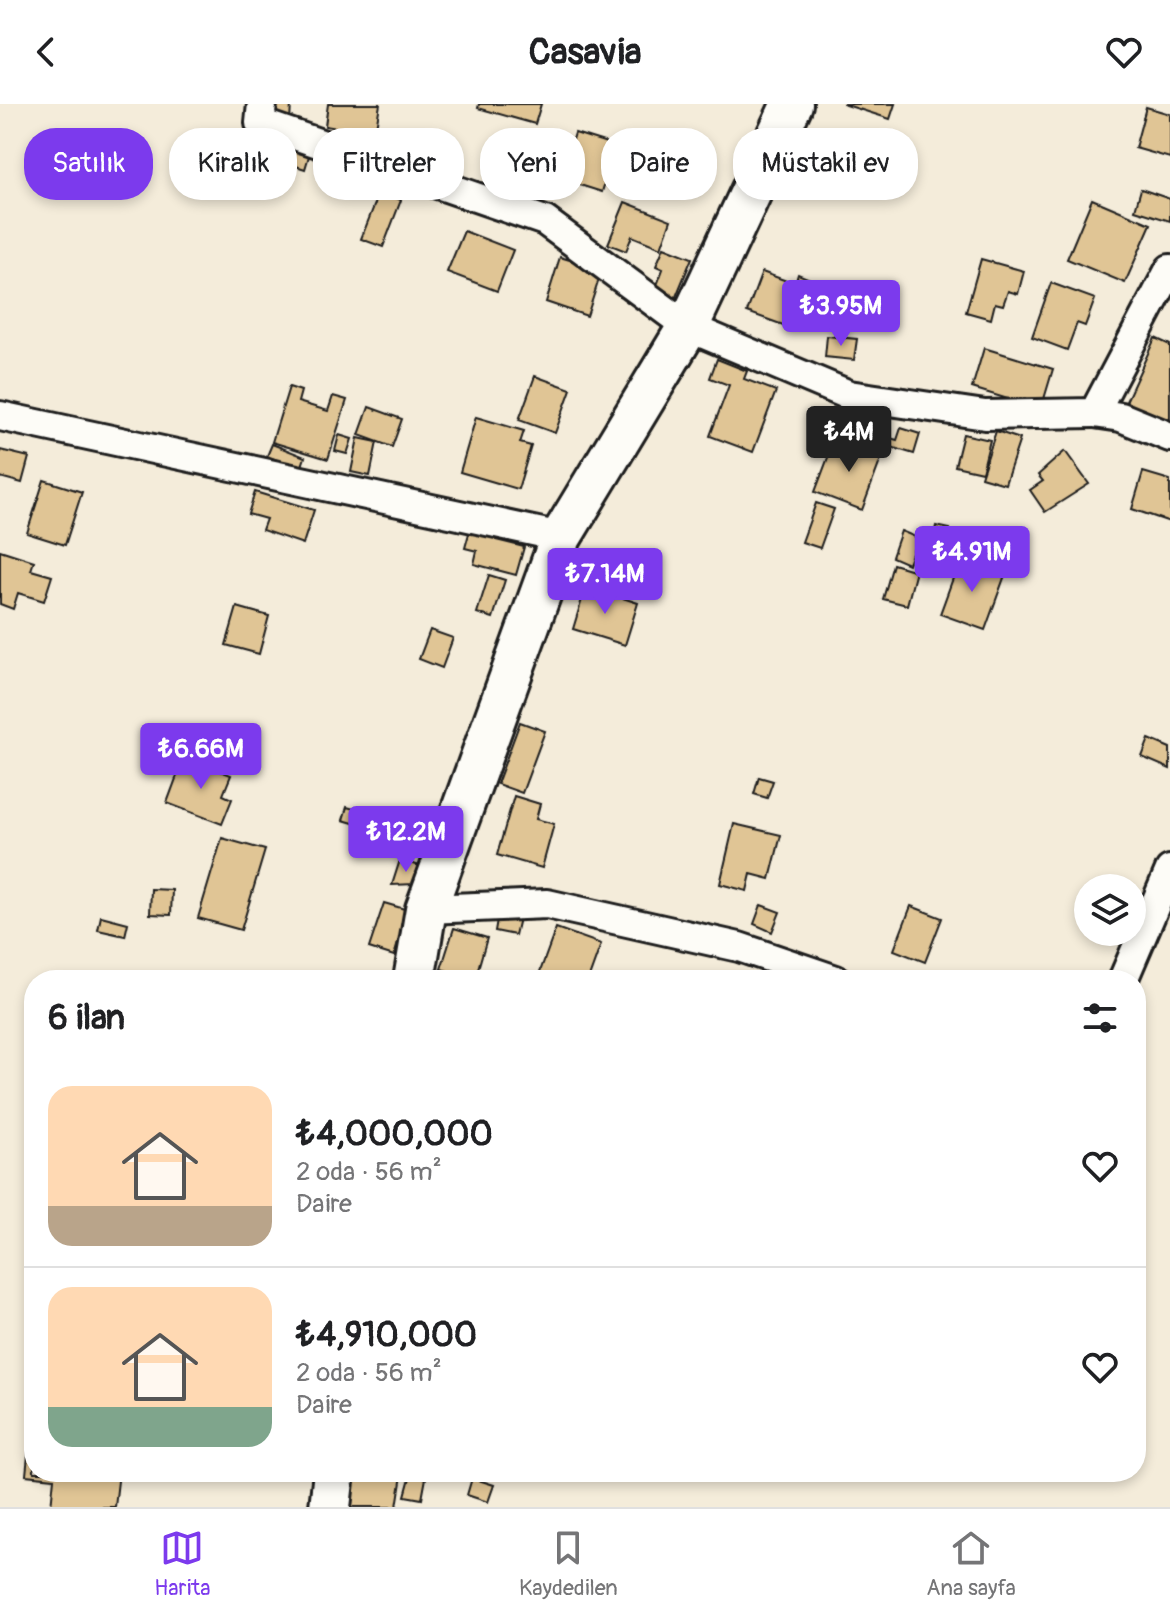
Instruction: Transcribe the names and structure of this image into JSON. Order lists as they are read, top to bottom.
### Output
{
  "page": {
    "header": "Casavia",
    "chip": [
      "Satılık",
      "Kiralık",
      "Filtreler",
      "Yeni",
      "Daire",
      "Müstakil ev"
    ],
    "price": [
      "₺3.95M",
      "₺4M",
      "₺4.91M",
      "₺7.14M",
      "₺6.66M",
      "₺12.2M"
    ],
    "heading": "6 ilan",
    "list": [
      {
        "name": "₺4,000,000",
        "note": "2 oda · 56 m² · Daire"
      },
      {
        "name": "₺4,910,000",
        "note": "2 oda · 56 m² · Daire"
      }
    ],
    "tabs": ["Harita", "Kaydedilen", "Ana sayfa"]
  }
}
